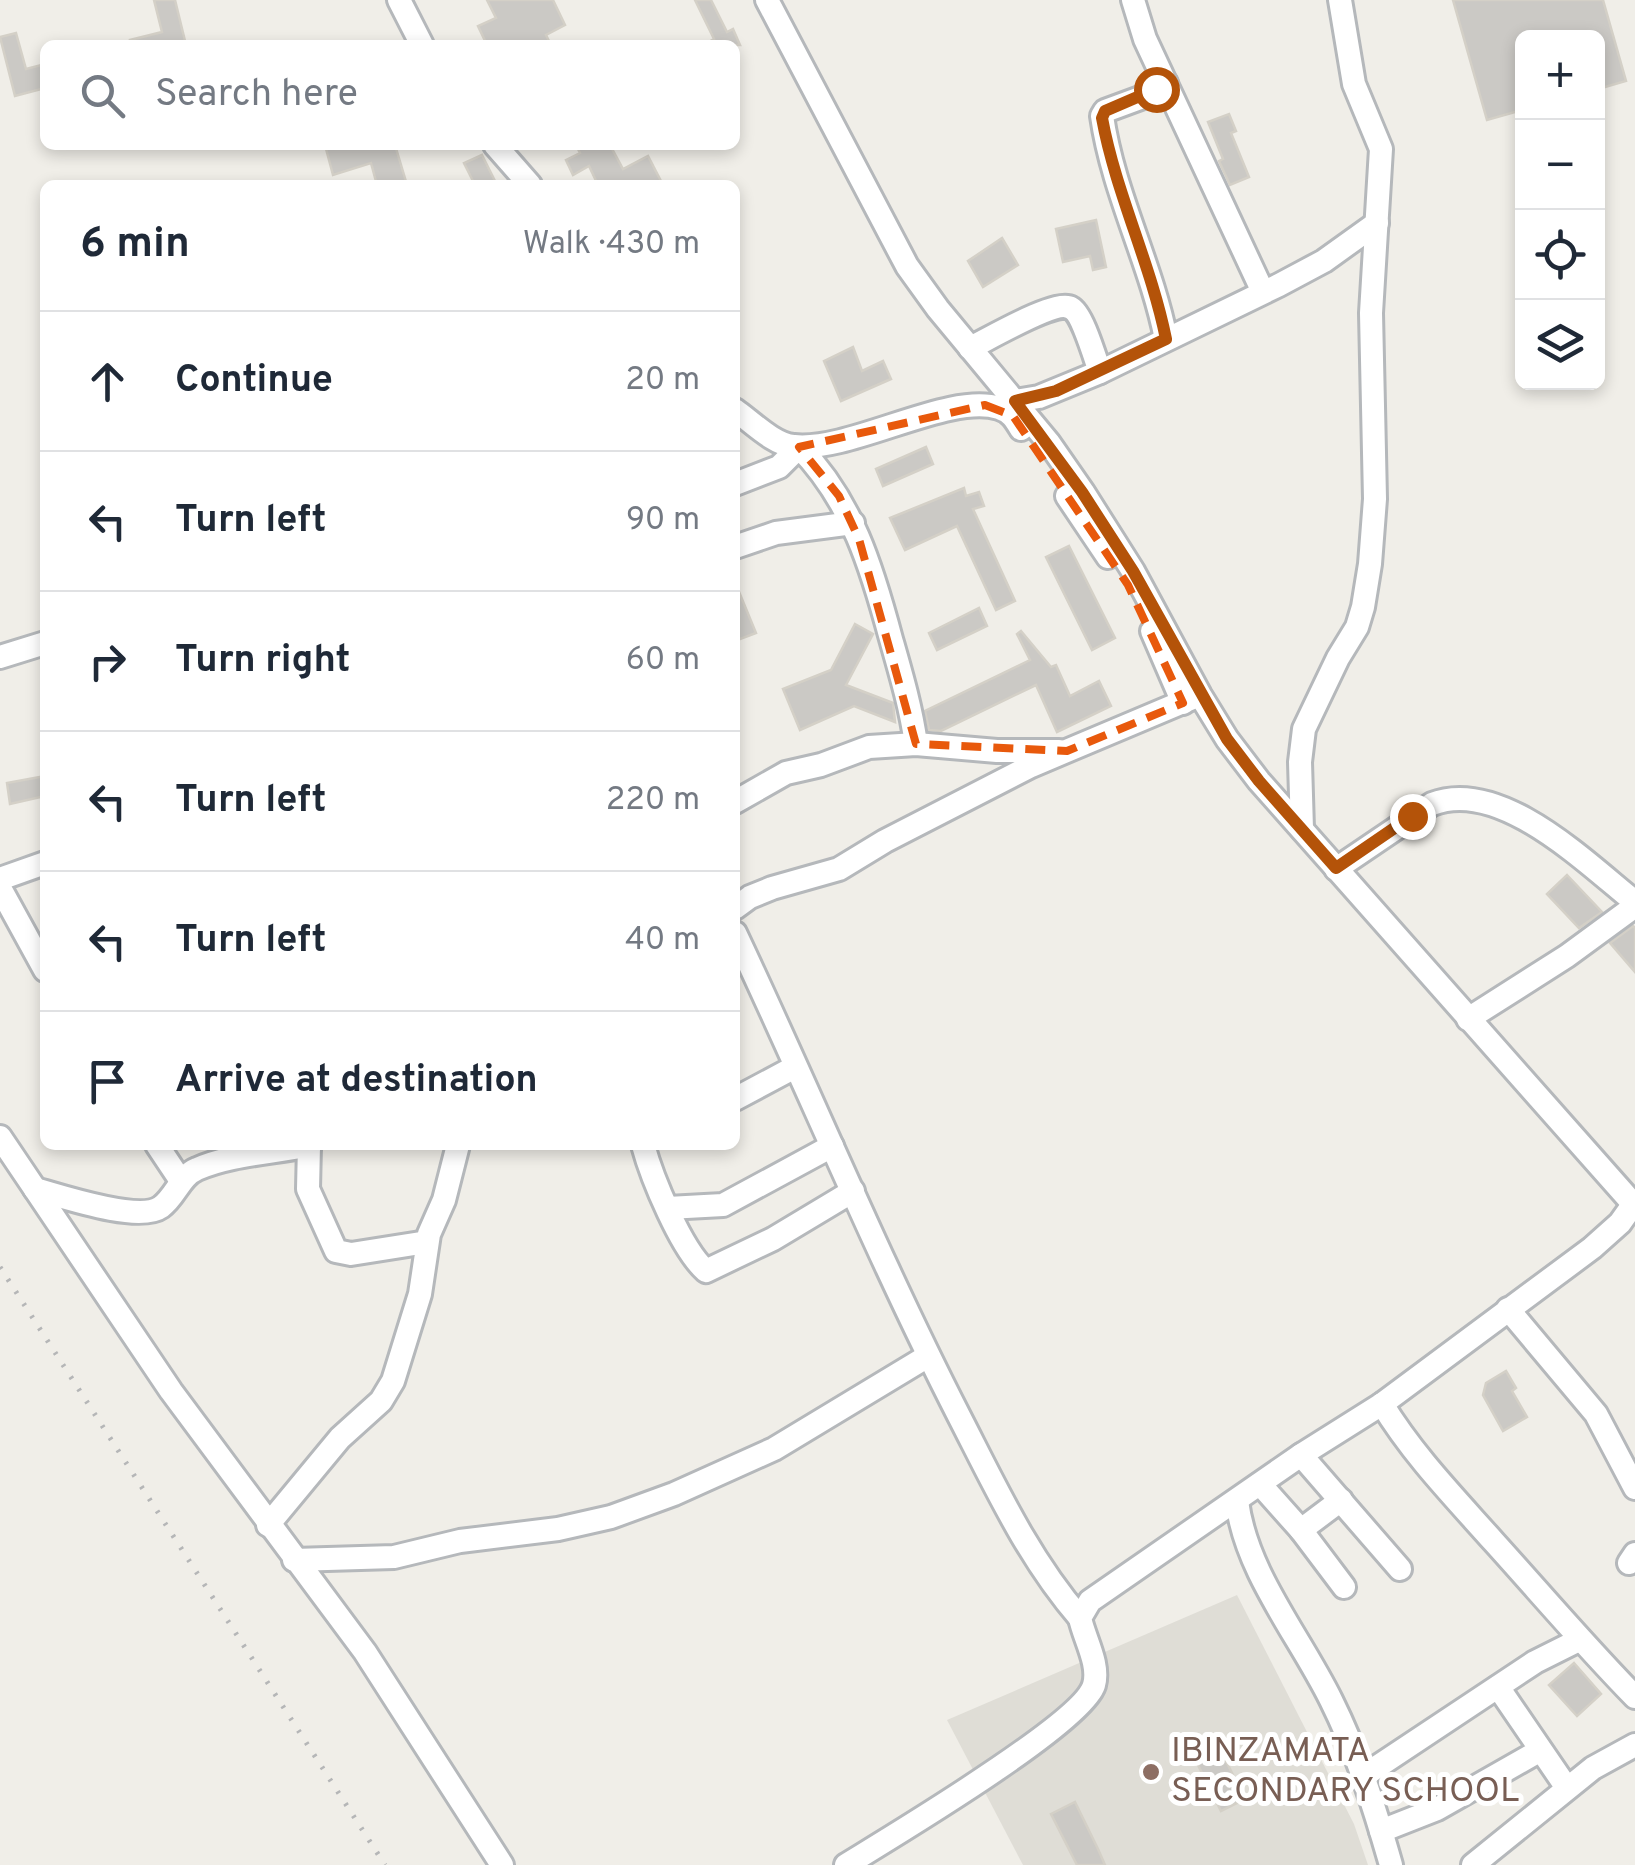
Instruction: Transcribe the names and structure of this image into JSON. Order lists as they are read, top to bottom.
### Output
{
  "places": ["IBINZAMATA SECONDARY SCHOOL"],
  "page": {
    "map_buttons": ["+", "−"],
    "search": "Search here",
    "heading": ["6 min", "Walk · 430 m"],
    "list": [
      ["Continue", "20 m"],
      ["Turn left", "90 m"],
      ["Turn right", "60 m"],
      ["Turn left", "220 m"],
      ["Turn left", "40 m"],
      "Arrive at destination"
    ]
  }
}
